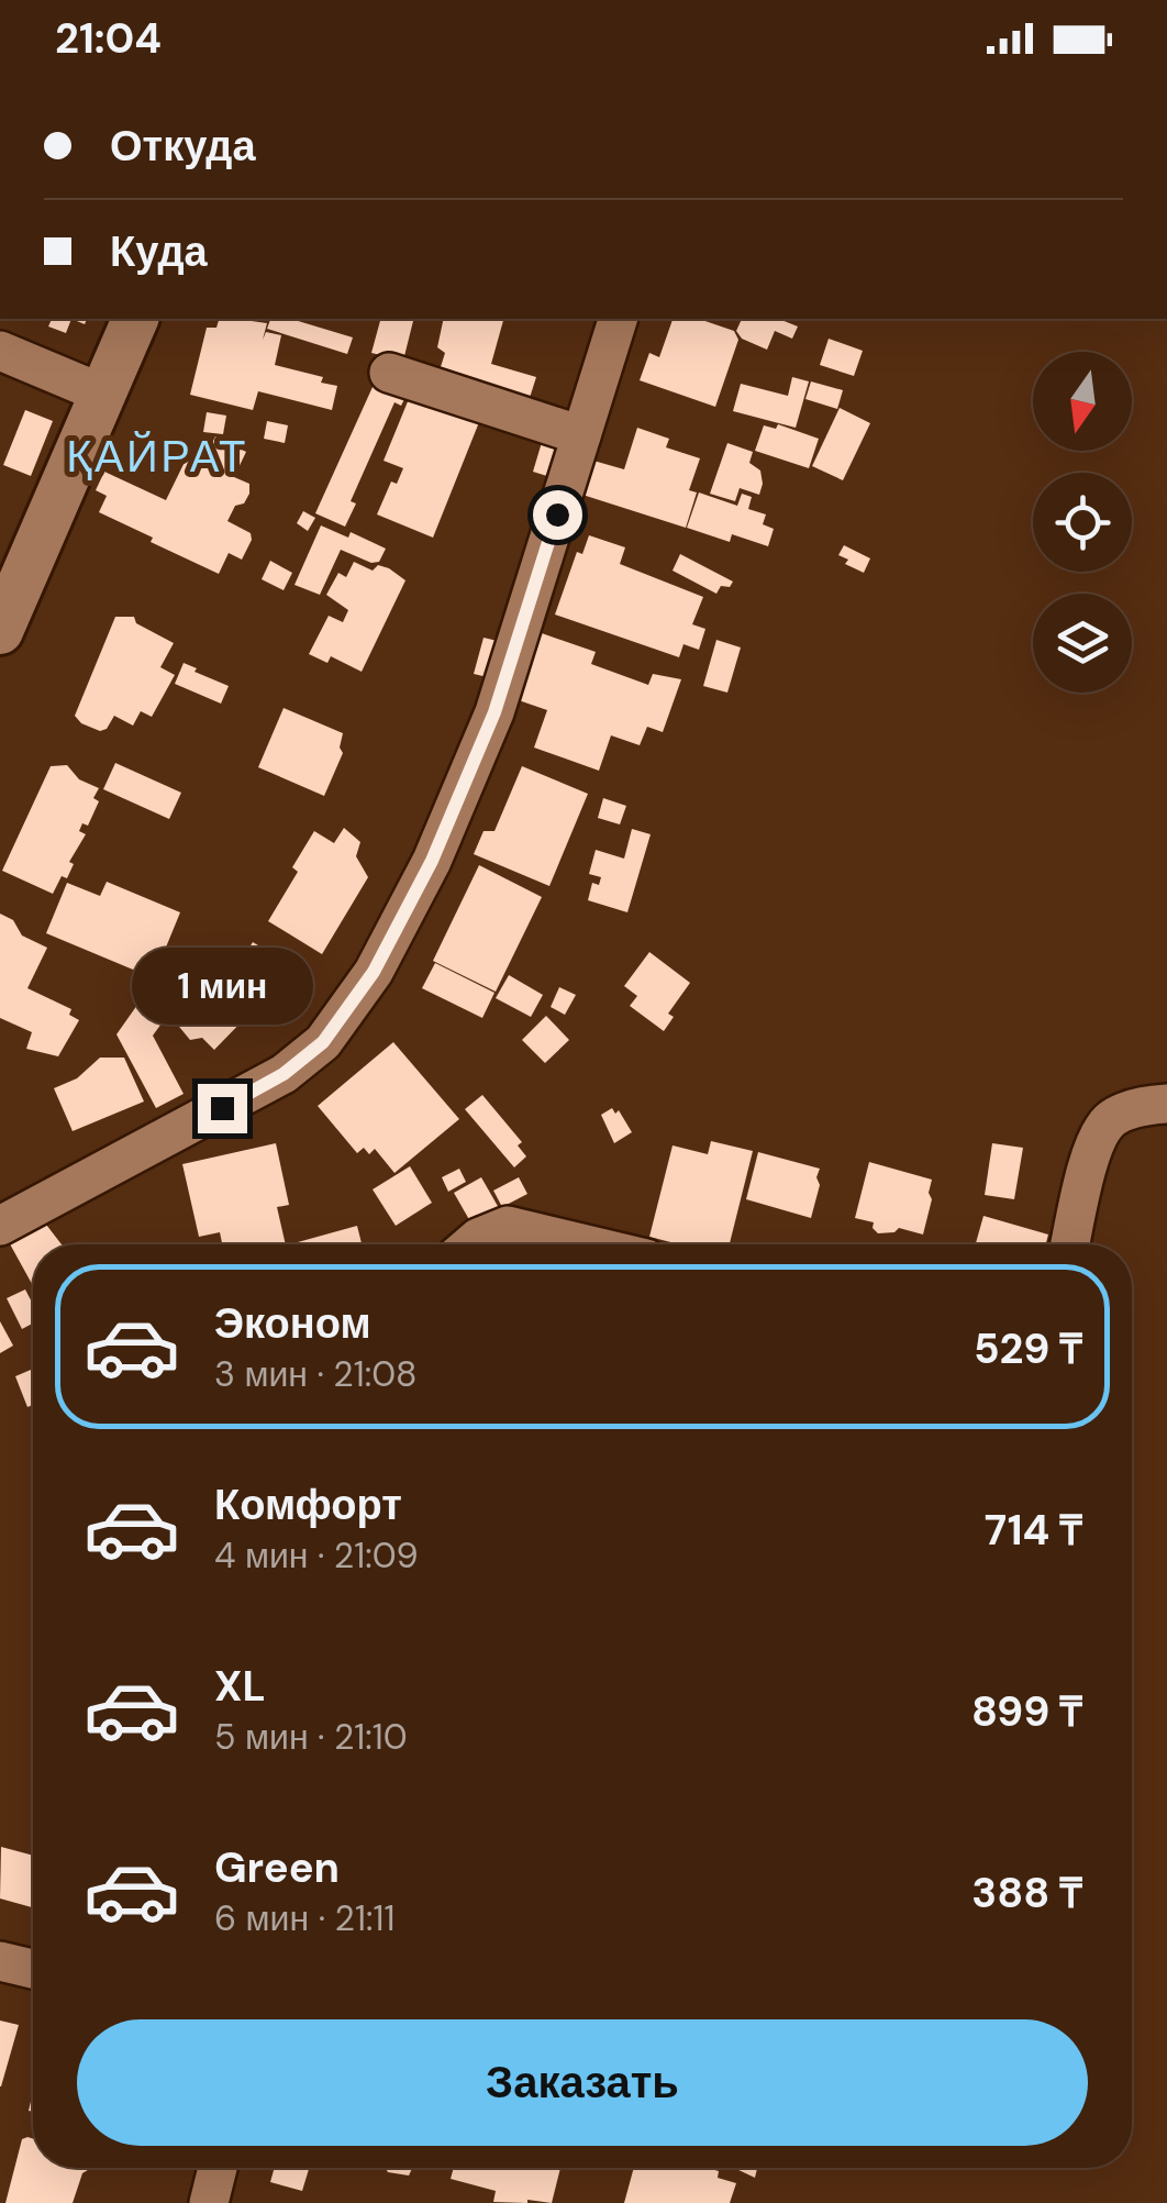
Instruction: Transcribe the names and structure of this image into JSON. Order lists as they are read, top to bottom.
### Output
{
  "districts": ["ҚАЙРАТ"],
  "north": "bottom",
  "page": {
    "status": "21:04",
    "banner": ["Откуда", "Куда"],
    "bubble": "1 мин",
    "list": [
      {
        "name": "Эконом",
        "note": "3 мин · 21:08",
        "value": "529 ₸"
      },
      {
        "name": "Комфорт",
        "note": "4 мин · 21:09",
        "value": "714 ₸"
      },
      {
        "name": "XL",
        "note": "5 мин · 21:10",
        "value": "899 ₸"
      },
      {
        "name": "Green",
        "note": "6 мин · 21:11",
        "value": "388 ₸"
      }
    ],
    "buttons": "Заказать"
  }
}
